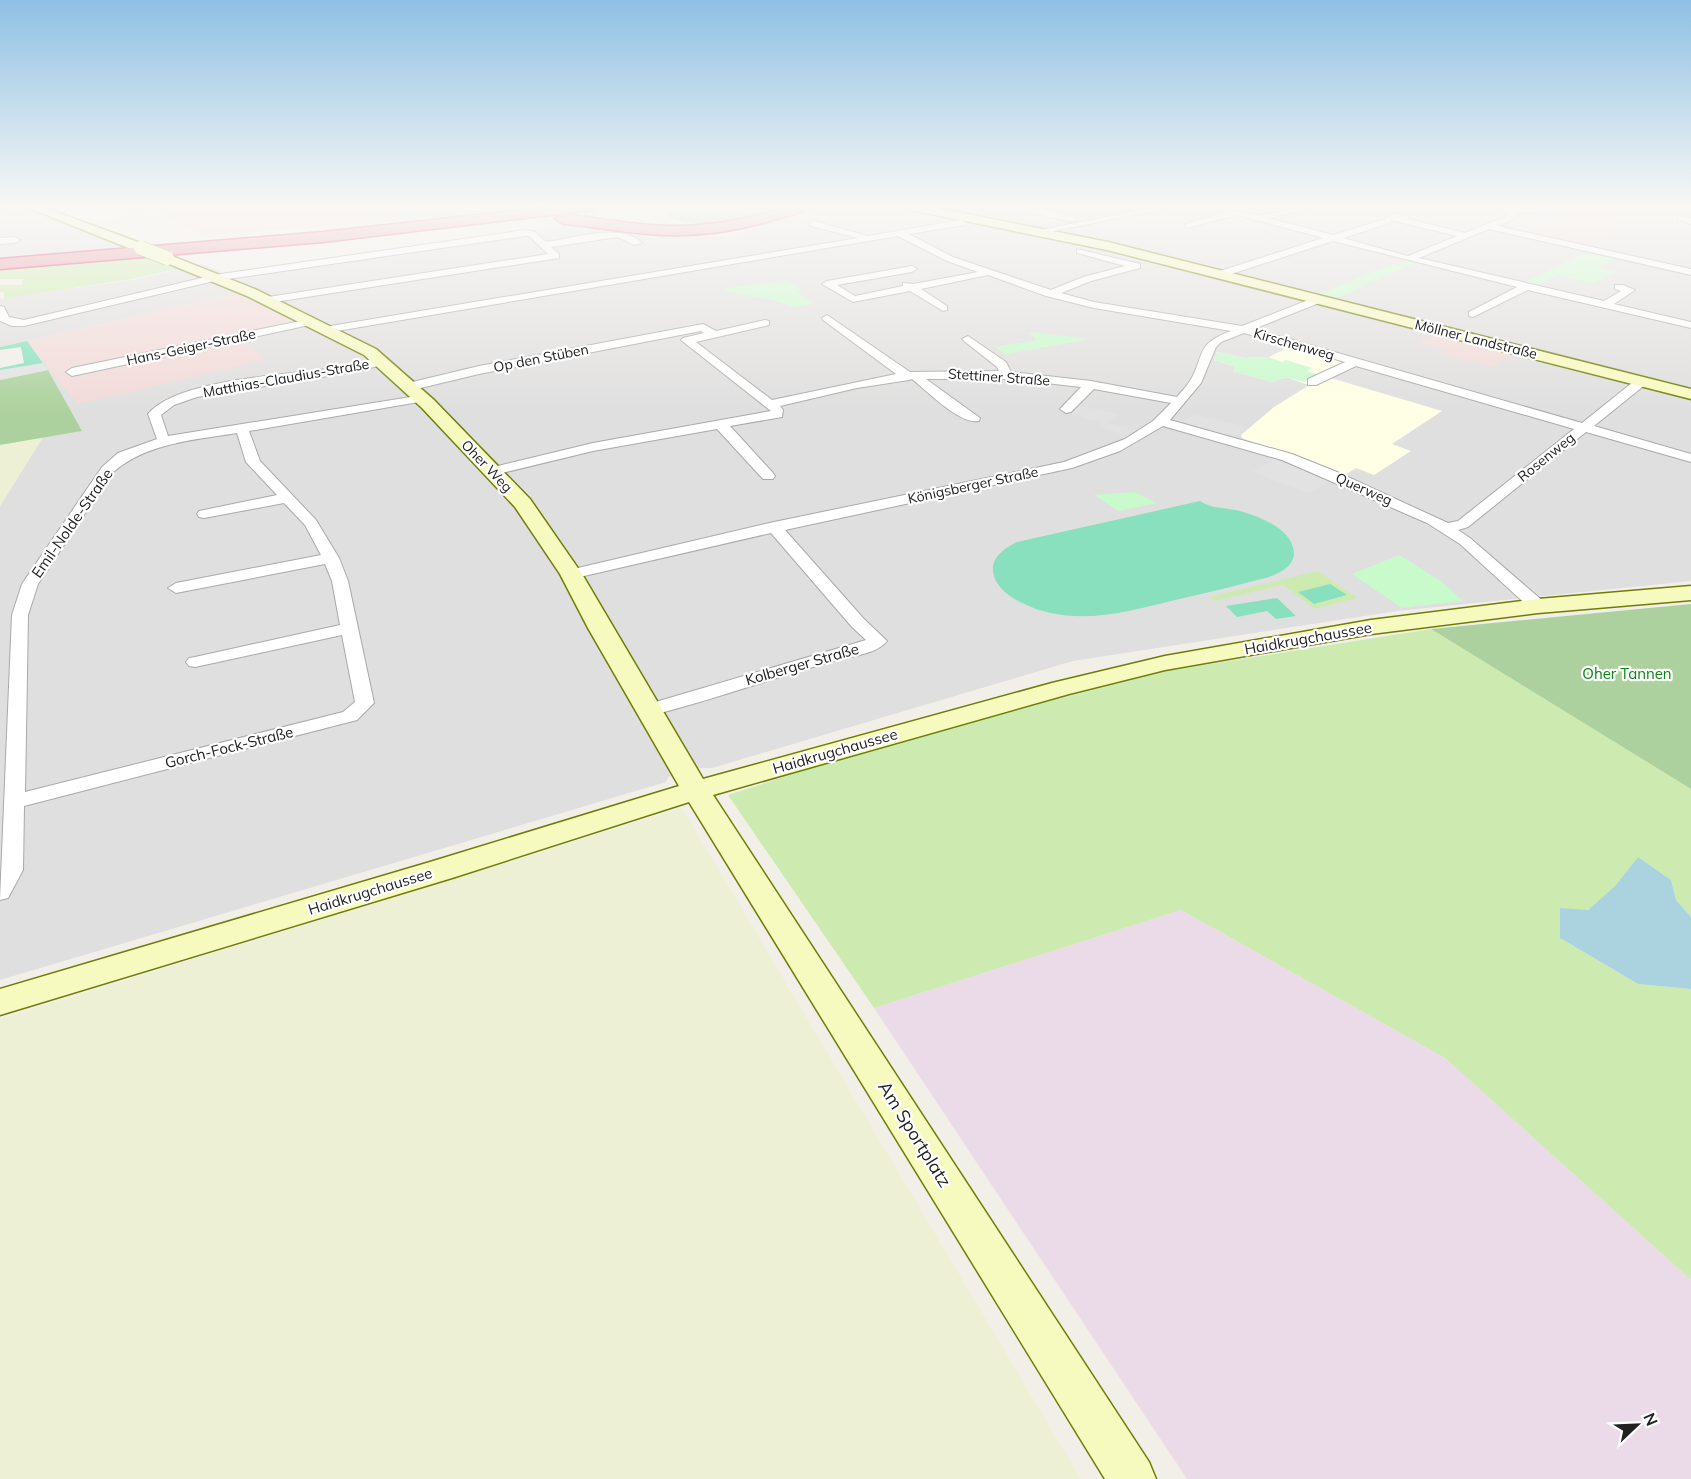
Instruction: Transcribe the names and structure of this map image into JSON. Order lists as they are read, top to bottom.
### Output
{
  "streets": {
    "main road": [
      "Möllner Landstraße",
      "Oher Weg",
      "Haidkrugchaussee",
      "Am Sportplatz"
    ],
    "street": [
      "Kirschenweg",
      "Hans-Geiger-Straße",
      "Op den Stüben",
      "Stettiner Straße",
      "Matthias-Claudius-Straße",
      "Rosenweg",
      "Königsberger Straße",
      "Querweg",
      "Emil-Nolde-Straße",
      "Kolberger Straße",
      "Gorch-Fock-Straße"
    ]
  },
  "crossings": [
    ["Möllner Landstraße", "Rosenweg"],
    ["Möllner Landstraße", "Königsberger Straße"],
    ["Kirschenweg", "Rosenweg"],
    ["Kirschenweg", "Königsberger Straße"],
    ["Hans-Geiger-Straße", "Oher Weg"],
    ["Op den Stüben", "Oher Weg"],
    ["Op den Stüben", "Emil-Nolde-Straße"],
    ["Stettiner Straße", "Königsberger Straße"],
    ["Matthias-Claudius-Straße", "Oher Weg"],
    ["Matthias-Claudius-Straße", "Emil-Nolde-Straße"],
    ["Rosenweg", "Querweg"],
    ["Oher Weg", "Königsberger Straße"],
    ["Oher Weg", "Emil-Nolde-Straße"],
    ["Oher Weg", "Haidkrugchaussee"],
    ["Oher Weg", "Kolberger Straße"],
    ["Oher Weg", "Am Sportplatz"],
    ["Königsberger Straße", "Querweg"],
    ["Königsberger Straße", "Kolberger Straße"],
    ["Querweg", "Haidkrugchaussee"],
    ["Emil-Nolde-Straße", "Gorch-Fock-Straße"],
    ["Haidkrugchaussee", "Am Sportplatz"]
  ],
  "parks": ["Oher Tannen"],
  "north": "top right"
}
